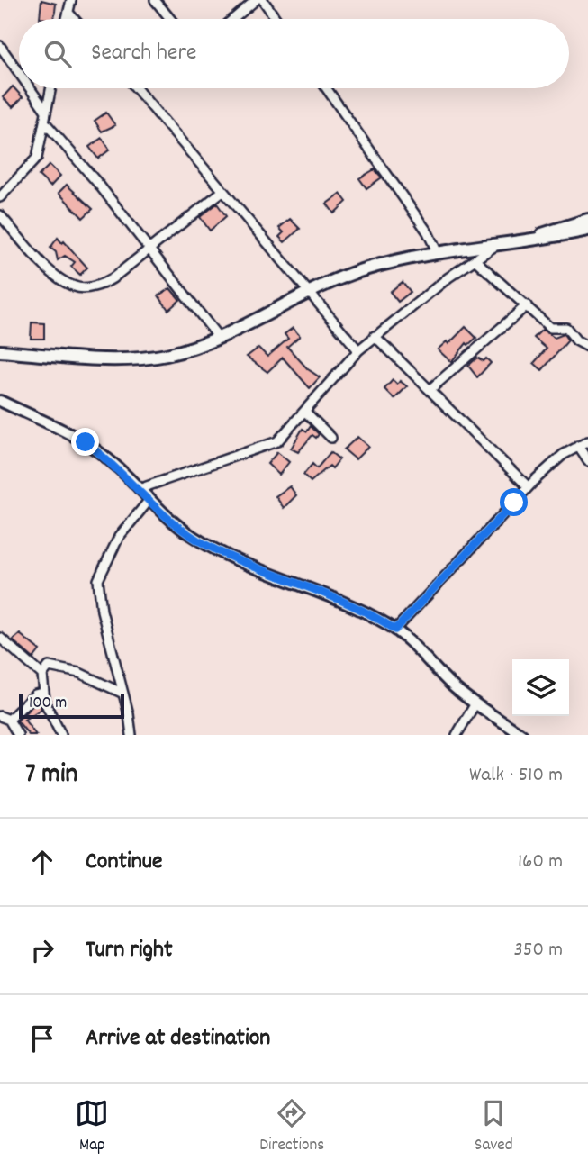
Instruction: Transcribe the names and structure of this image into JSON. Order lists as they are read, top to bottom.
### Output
{
  "scale_bar": "100 m",
  "page": {
    "search": "Search here",
    "scale": "100 m",
    "heading": ["7 min", "Walk · 510 m"],
    "list": [
      ["Continue", "160 m"],
      ["Turn right", "350 m"],
      "Arrive at destination"
    ],
    "nav": ["Map", "Directions", "Saved"]
  }
}
